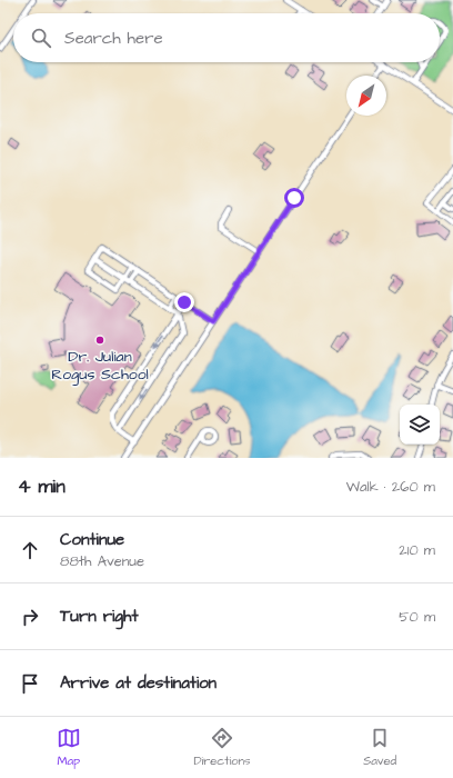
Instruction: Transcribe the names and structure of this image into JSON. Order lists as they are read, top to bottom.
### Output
{
  "places": ["Dr. Julian Rogus School"],
  "north": "bottom left",
  "page": {
    "search": "Search here",
    "heading": ["4 min", "Walk · 260 m"],
    "list": [
      ["Continue", "88th Avenue", "210 m"],
      ["Turn right", "50 m"],
      "Arrive at destination"
    ],
    "nav": ["Map", "Directions", "Saved"]
  }
}
